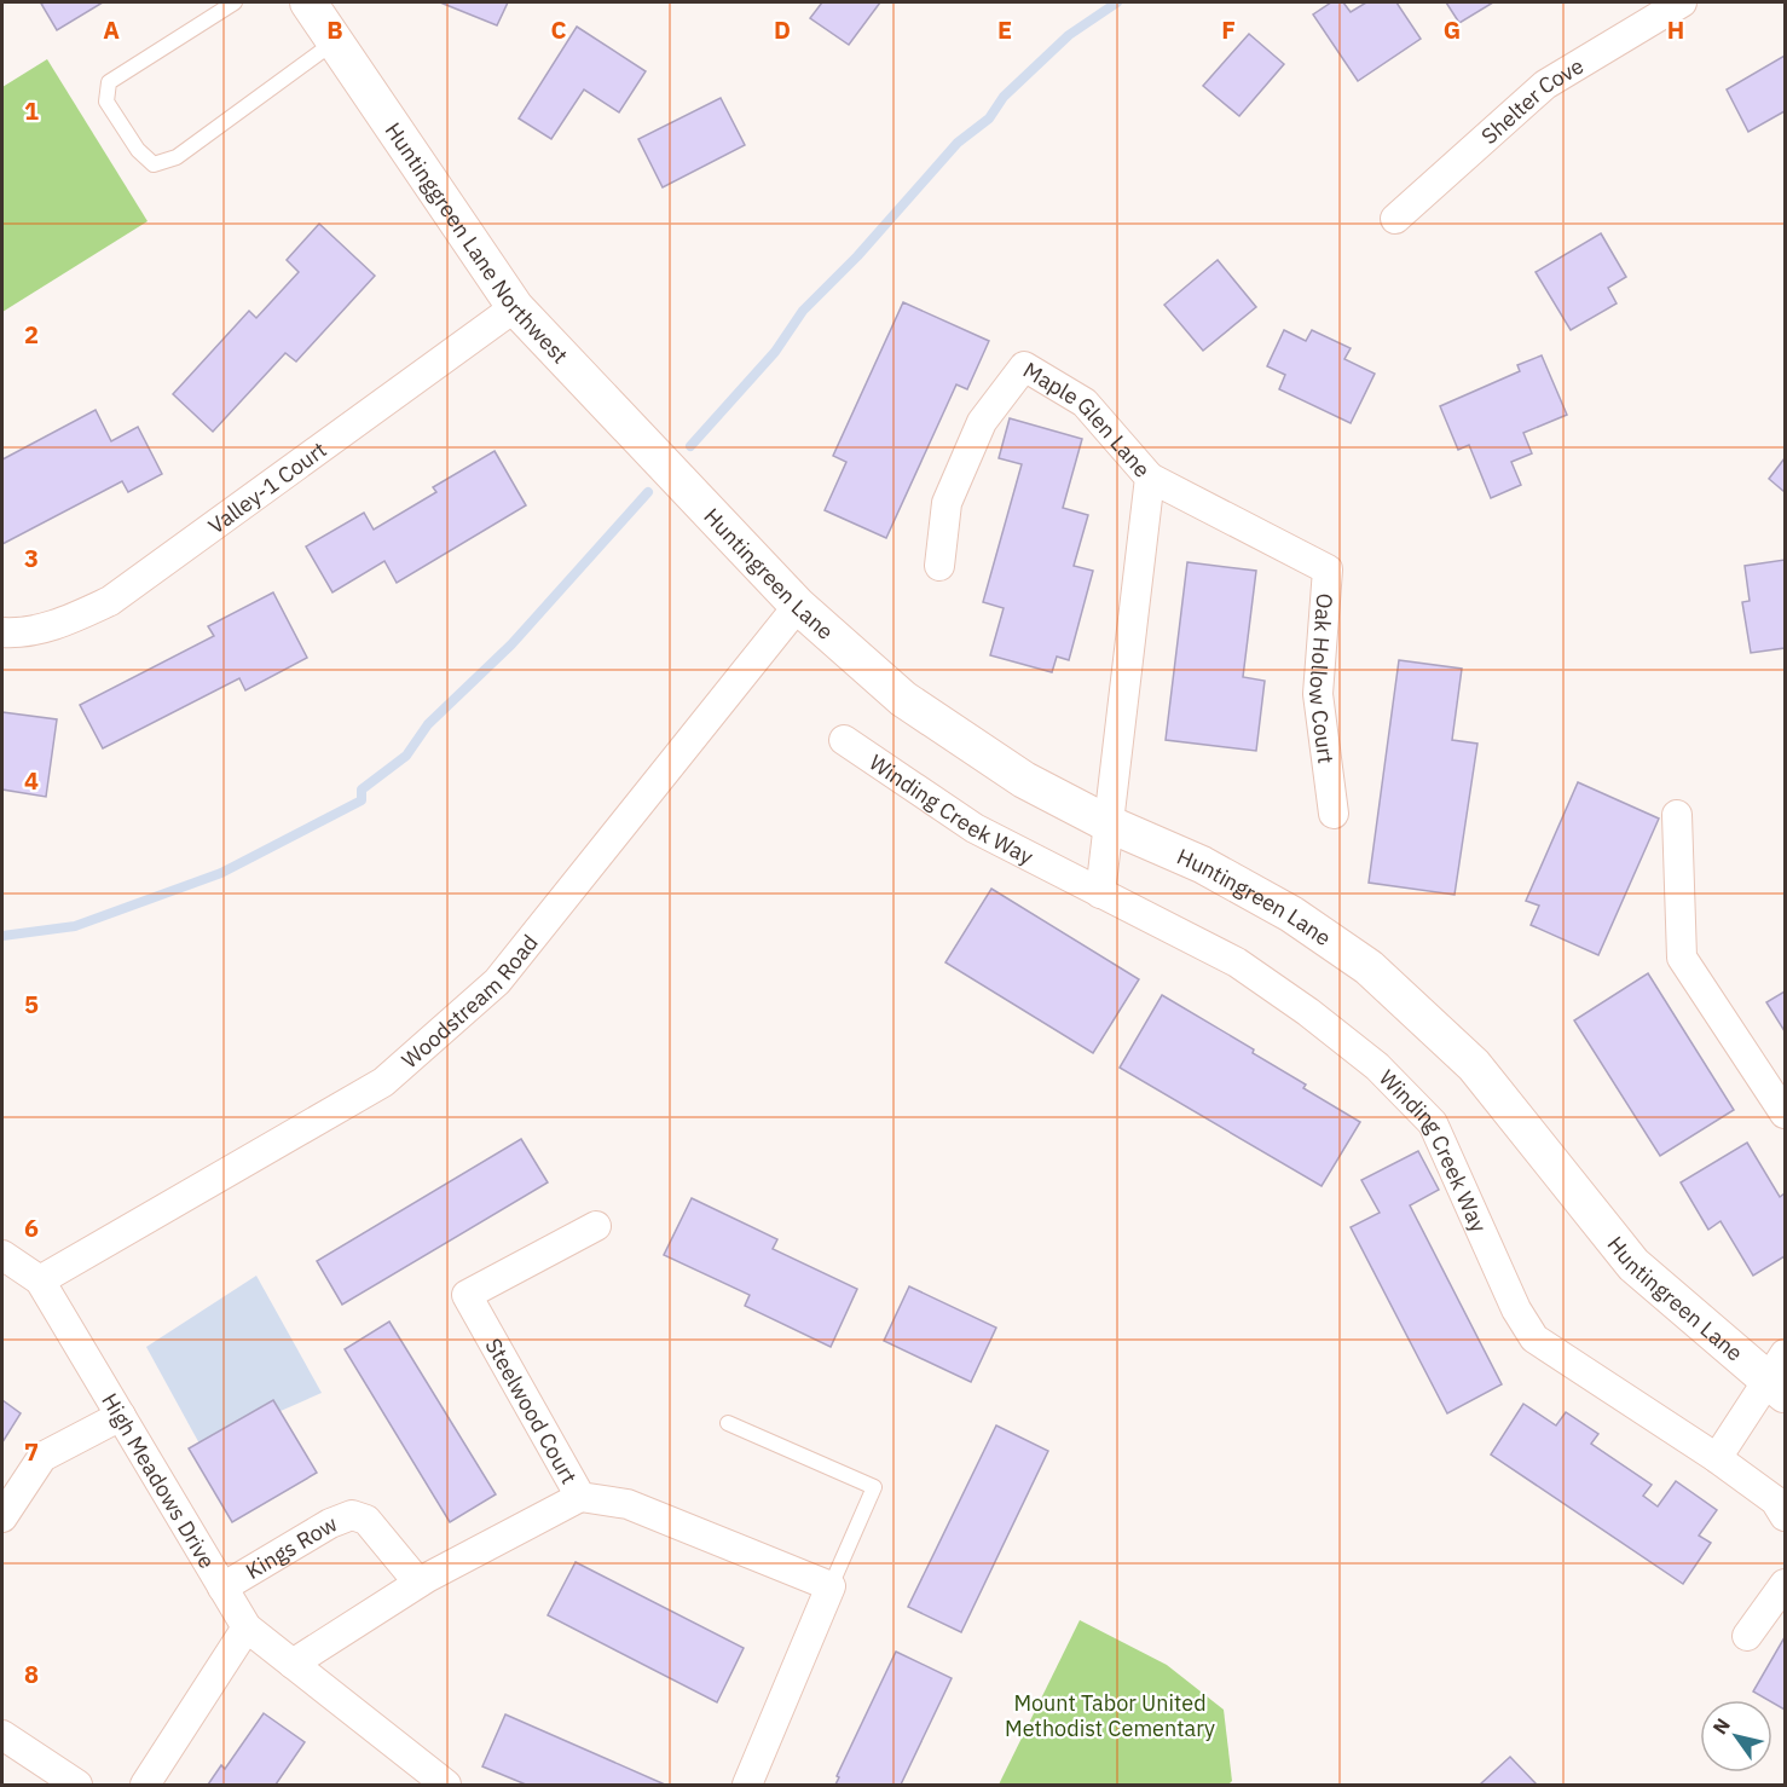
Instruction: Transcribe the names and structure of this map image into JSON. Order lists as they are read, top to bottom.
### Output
{
  "streets": {
    "street": [
      "Shelter Cove",
      "Huntinggreen Lane Northwest",
      "Maple Glen Lane",
      "Valley-1 Court",
      "Huntingreen Lane",
      "Oak Hollow Court",
      "Winding Creek Way",
      "Woodstream Road",
      "Steelwood Court",
      "High Meadows Drive",
      "Kings Row"
    ]
  },
  "crossings": [
    ["Huntinggreen Lane Northwest", "Valley-1 Court"],
    ["Huntinggreen Lane Northwest", "Huntingreen Lane"],
    ["Maple Glen Lane", "Huntingreen Lane"],
    ["Maple Glen Lane", "Oak Hollow Court"],
    ["Huntingreen Lane", "Woodstream Road"],
    ["Woodstream Road", "High Meadows Drive"],
    ["High Meadows Drive", "Kings Row"]
  ],
  "parks": ["Mount Tabor United Methodist Cementary"],
  "north": "top left",
  "grid": {
    "columns": [
      "A",
      "B",
      "C",
      "D",
      "E",
      "F",
      "G",
      "H"
    ],
    "rows": [
      "1",
      "2",
      "3",
      "4",
      "5",
      "6",
      "7",
      "8"
    ]
  }
}
